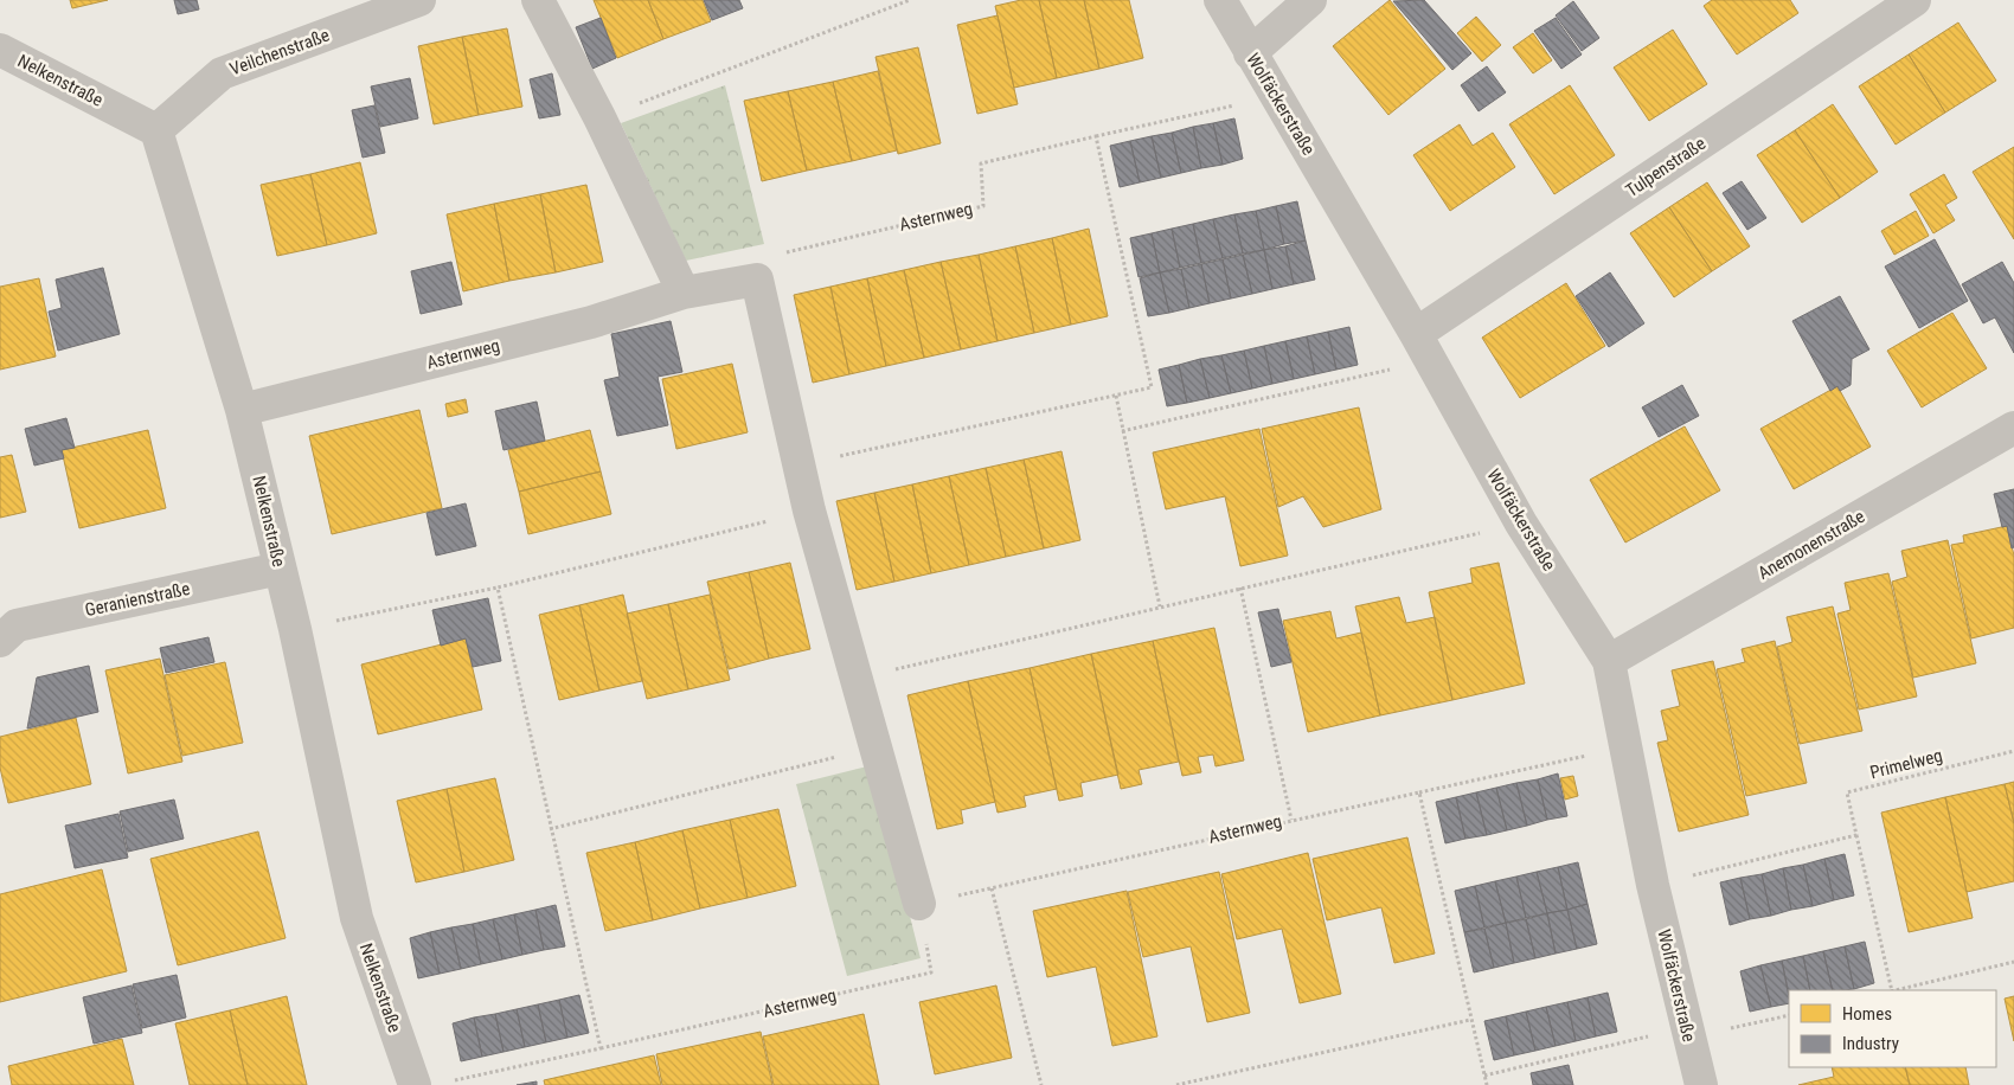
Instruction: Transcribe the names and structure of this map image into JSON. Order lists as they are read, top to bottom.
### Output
{
  "streets": {
    "street": [
      "Veilchenstraße",
      "Nelkenstraße",
      "Wolfäckerstraße",
      "Tulpenstraße",
      "Asternweg",
      "Anemonenstraße",
      "Geranienstraße"
    ],
    "path": ["Primelweg"]
  },
  "crossings": [
    ["Veilchenstraße", "Nelkenstraße"],
    ["Nelkenstraße", "Asternweg"],
    ["Nelkenstraße", "Geranienstraße"],
    ["Wolfäckerstraße", "Tulpenstraße"],
    ["Wolfäckerstraße", "Asternweg"],
    ["Wolfäckerstraße", "Anemonenstraße"]
  ],
  "legend": ["Homes", "Industry"]
}
